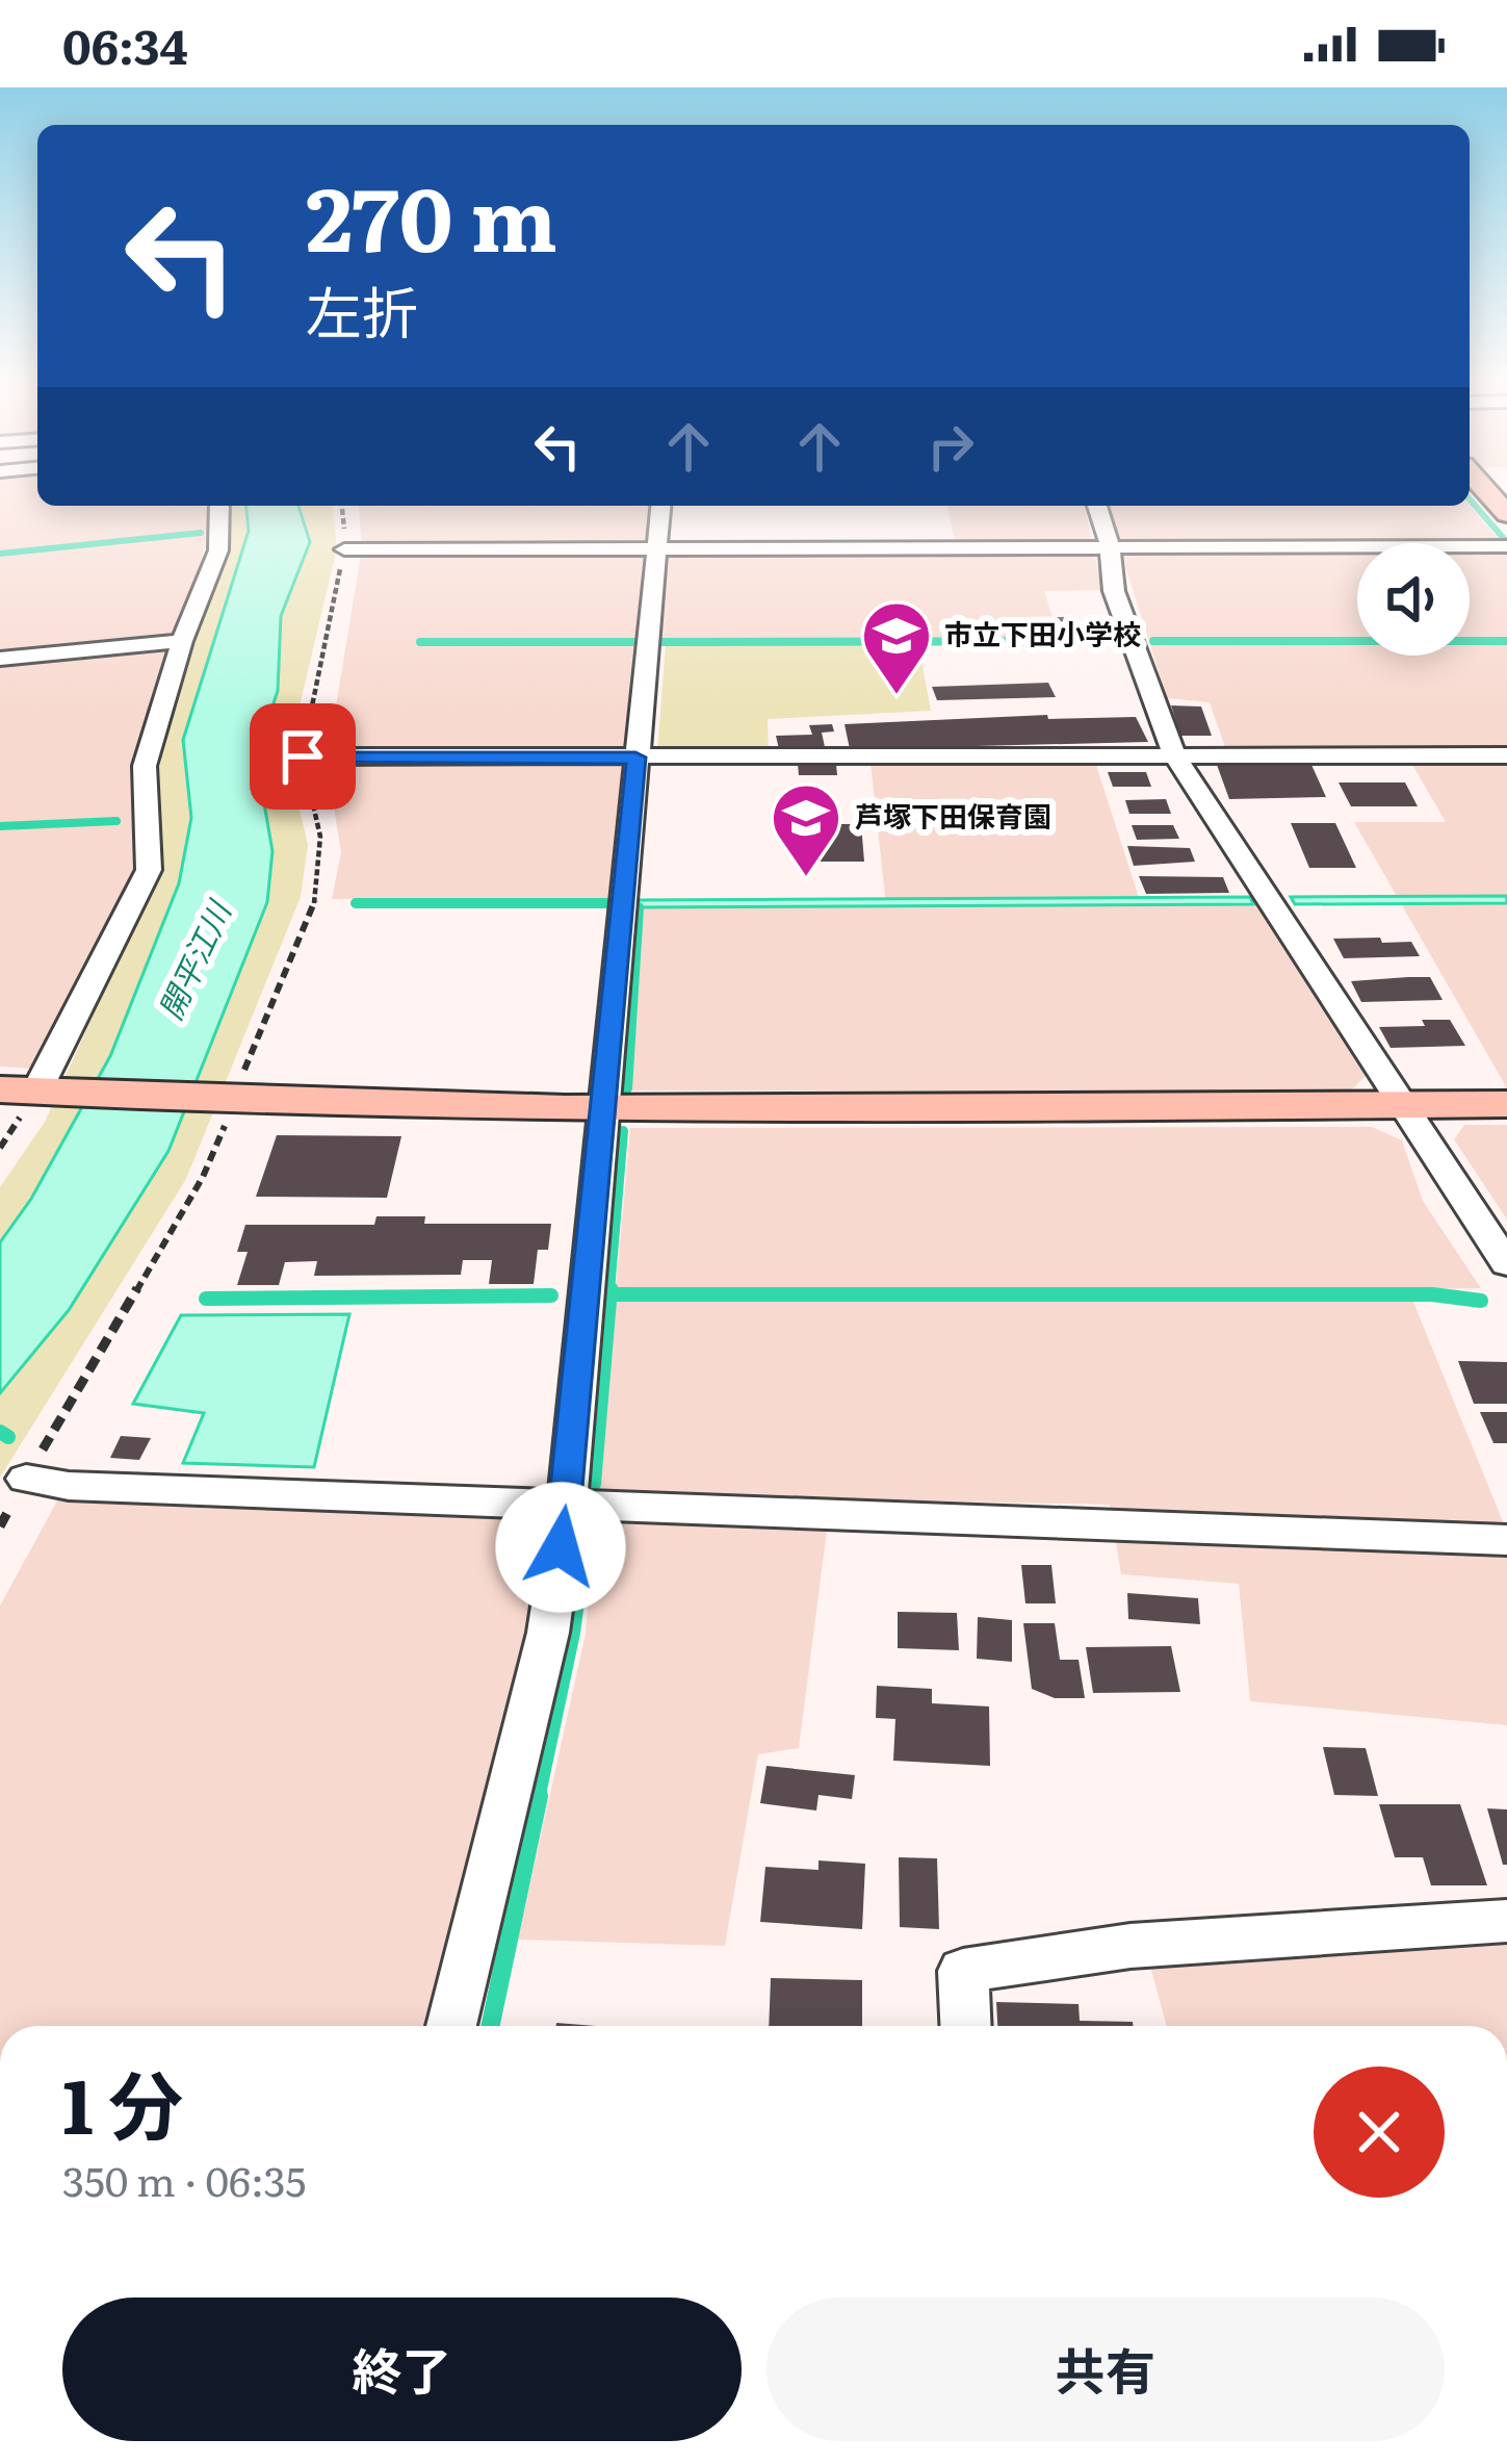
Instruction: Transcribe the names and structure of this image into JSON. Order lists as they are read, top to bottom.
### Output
{
  "water": ["開平江川"],
  "places": {
    "school or university": ["市立下田小学校", "芦塚下田保育園"]
  },
  "page": {
    "status": "06:34",
    "turn": ["270 m", "左折"],
    "heading": ["1 分", "350 m · 06:35"],
    "buttons": ["終了", "共有"]
  }
}
